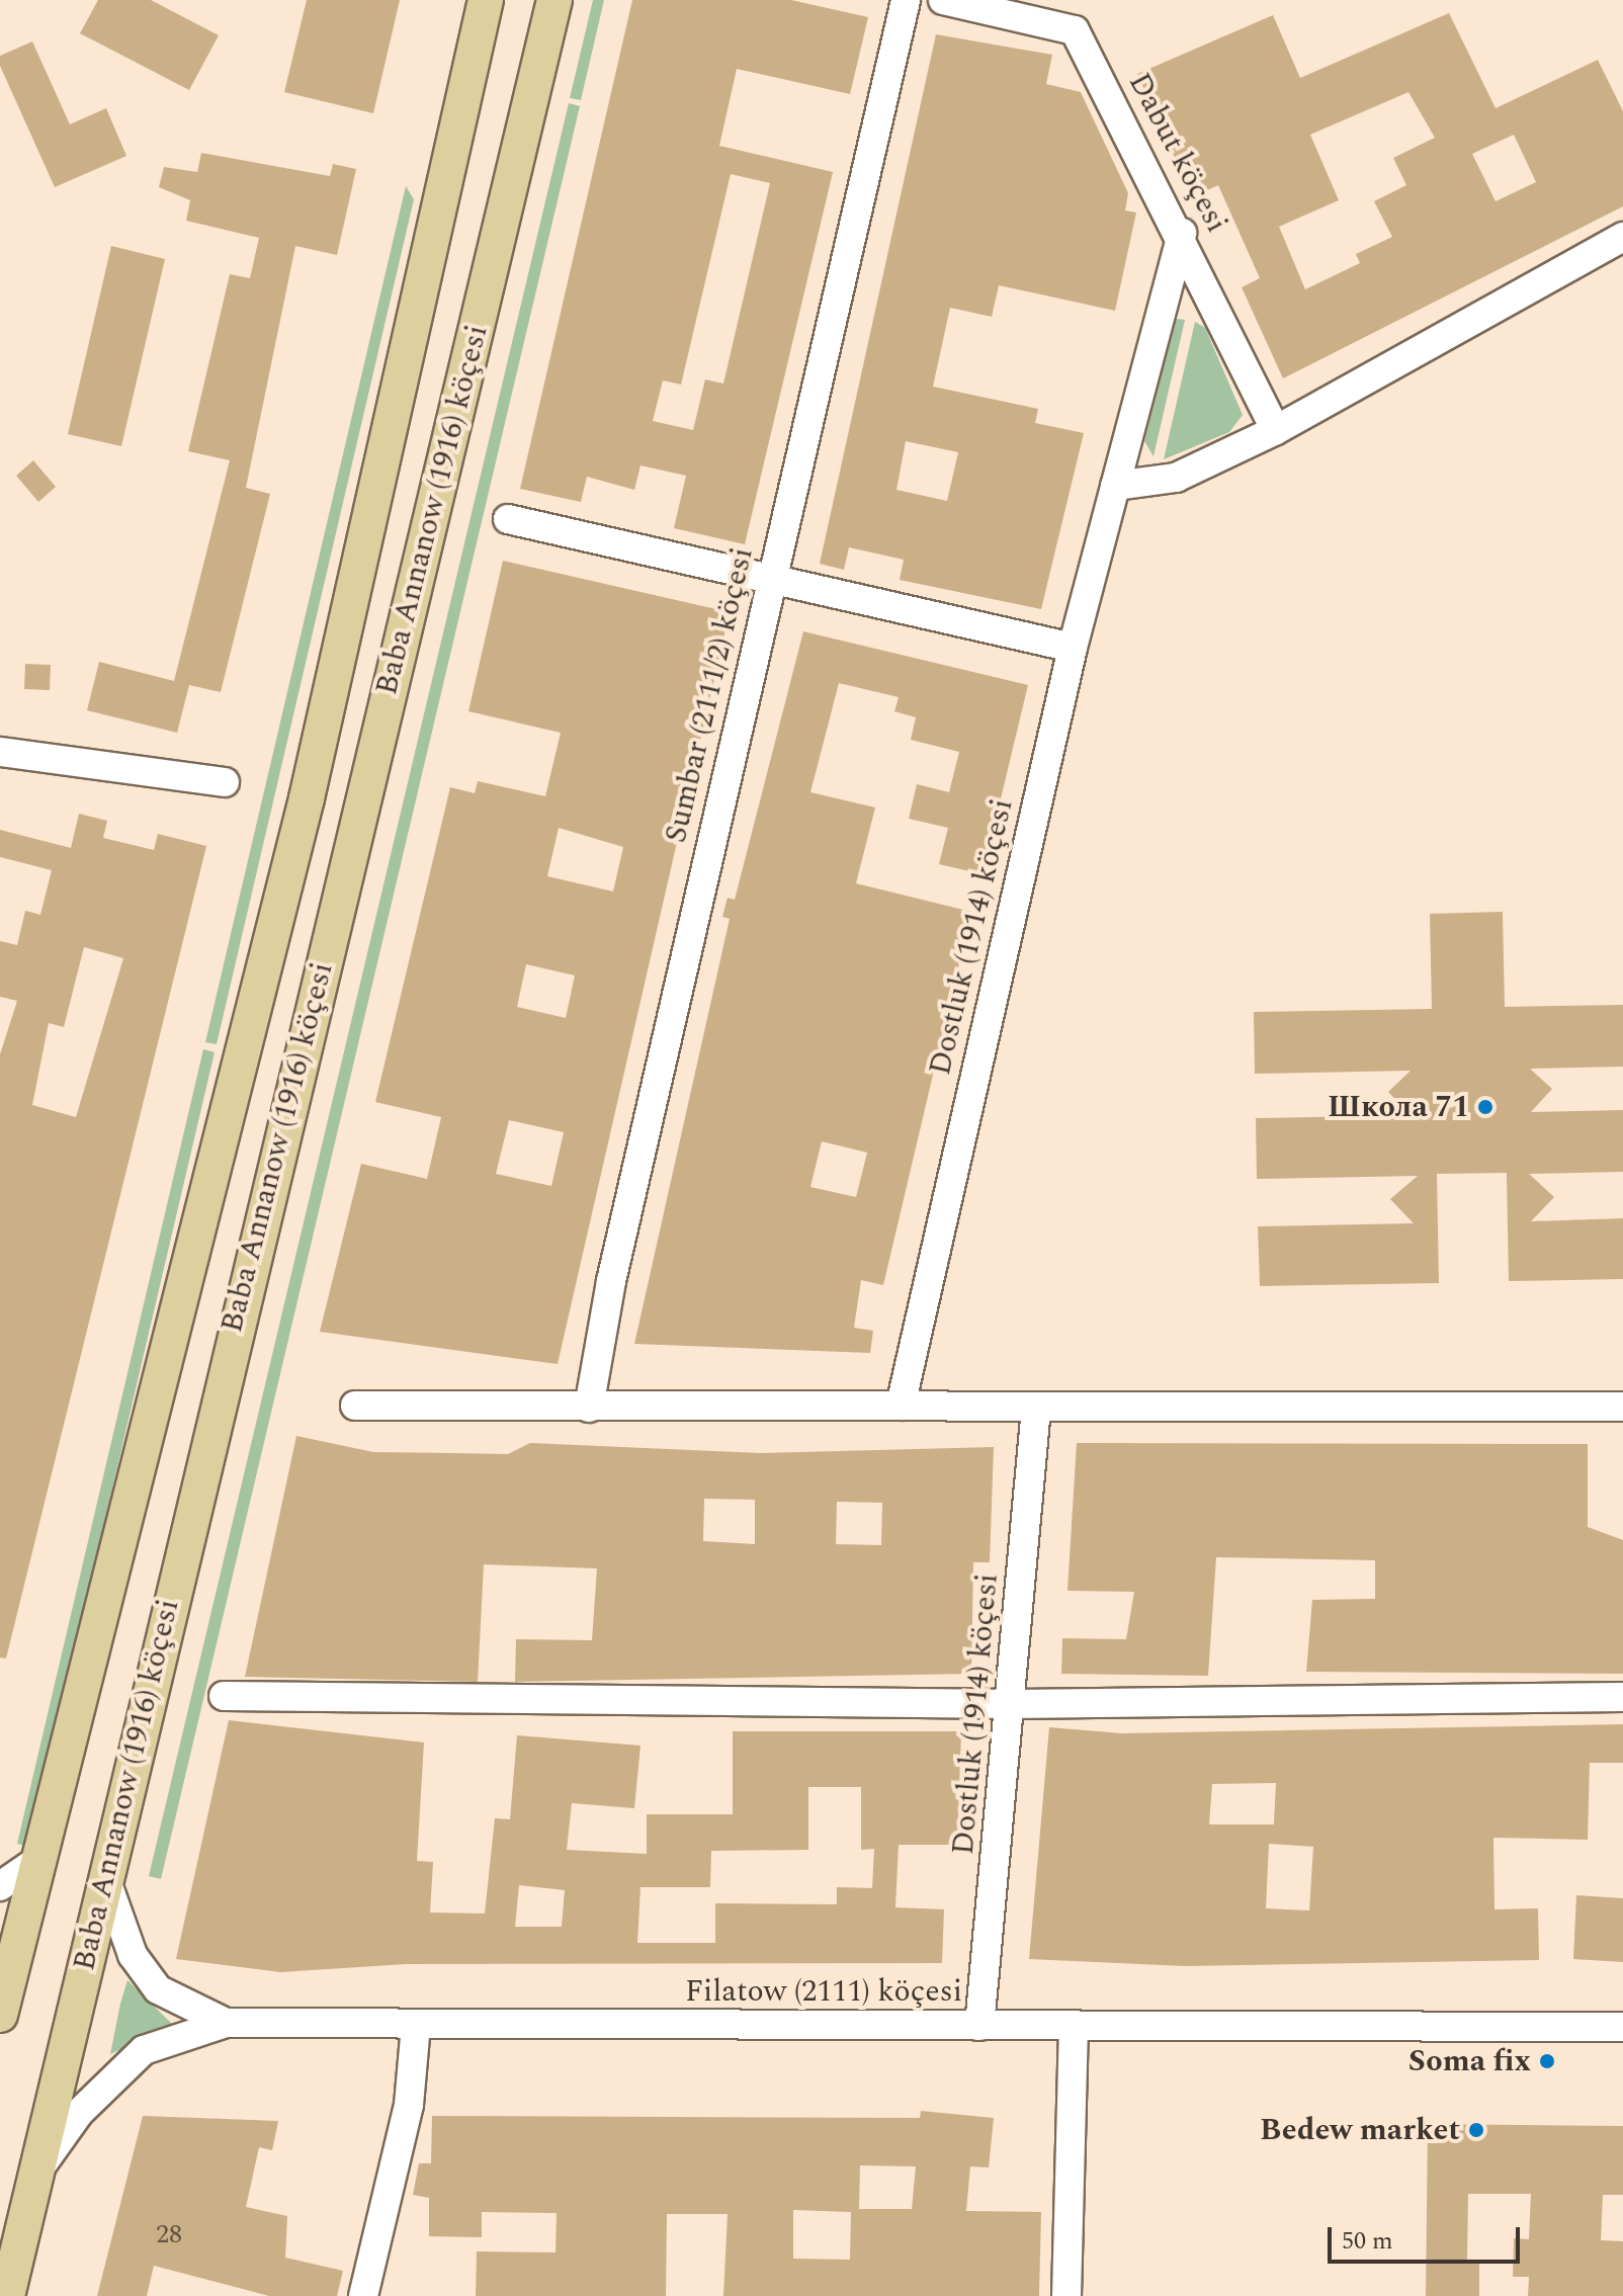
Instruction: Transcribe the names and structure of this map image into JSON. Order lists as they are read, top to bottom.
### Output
{
  "streets": {
    "main road": ["Baba Annanow (1916) köçesi"],
    "street": [
      "Dabut köçesi",
      "Sumbar (2111/2) köçesi",
      "Dostluk (1914) köçesi",
      "Filatow (2111) köçesi"
    ]
  },
  "crossings": [
    ["Dabut köçesi", "Dostluk (1914) köçesi"],
    ["Baba Annanow (1916) köçesi", "Filatow (2111) köçesi"],
    ["Dostluk (1914) köçesi", "Filatow (2111) köçesi"]
  ],
  "places": ["Школа 71", "Soma fix", "Bedew market"],
  "house_numbers": ["28"],
  "scale_bar": "50 m"
}
